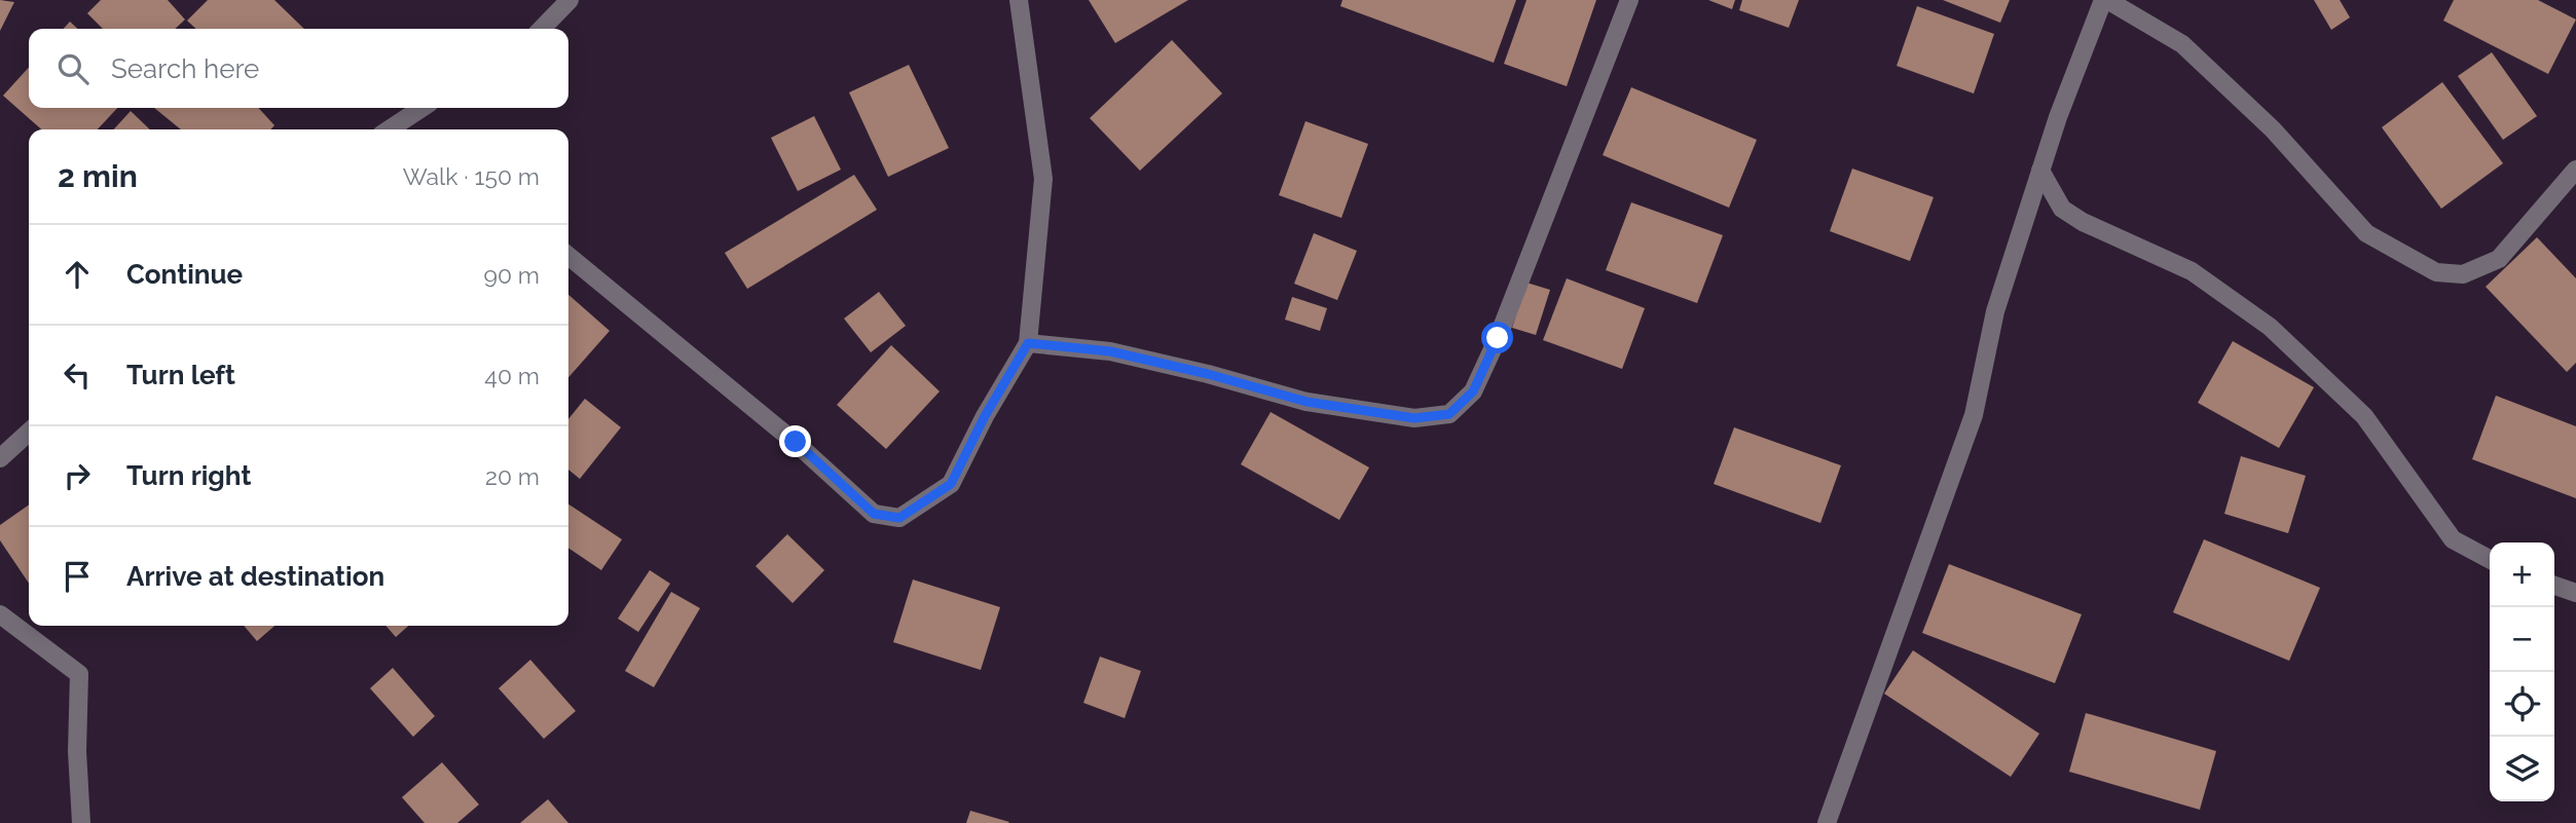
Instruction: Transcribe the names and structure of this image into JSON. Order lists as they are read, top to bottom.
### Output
{
  "page": {
    "search": "Search here",
    "heading": ["2 min", "Walk · 150 m"],
    "list": [
      ["Continue", "90 m"],
      ["Turn left", "40 m"],
      ["Turn right", "20 m"],
      "Arrive at destination"
    ],
    "map_buttons": ["+", "−"]
  }
}
